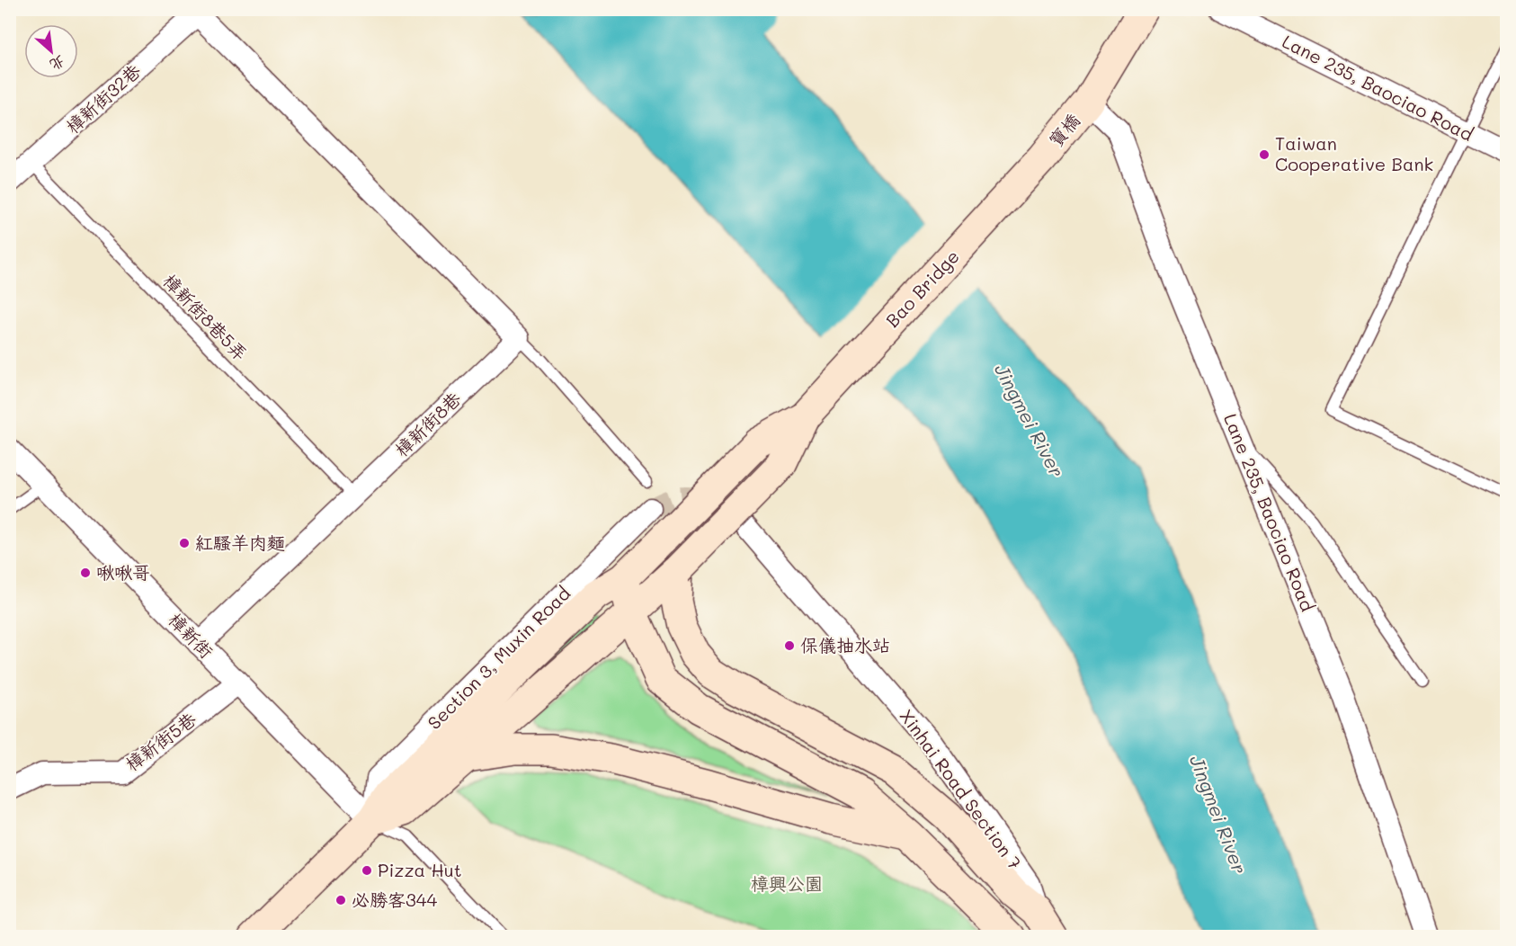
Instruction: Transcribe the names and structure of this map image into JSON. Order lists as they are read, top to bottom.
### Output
{
  "streets": {
    "main road": ["寶橋", "Bao Bridge", "Section 3, Muxin Road"],
    "street": [
      "Lane 235, Baociao Road",
      "樟新街32巷",
      "樟新街8巷",
      "樟新街",
      "樟新街5巷",
      "Xinhai Road Section 7"
    ],
    "lane": ["樟新街8巷5弄"]
  },
  "crossings": [
    ["Lane 235, Baociao Road", "寶橋"],
    ["樟新街32巷", "樟新街8巷5弄"],
    ["寶橋", "Bao Bridge"],
    ["Bao Bridge", "Section 3, Muxin Road"],
    ["樟新街8巷5弄", "樟新街8巷"],
    ["樟新街8巷", "樟新街"],
    ["樟新街", "Section 3, Muxin Road"],
    ["樟新街", "樟新街5巷"]
  ],
  "water": ["Jingmei River"],
  "parks": ["樟興公園"],
  "places": [
    "Taiwan Cooperative Bank",
    "紅騷羊肉麵",
    "啾啾哥",
    "保儀抽水站",
    "Pizza Hut",
    "必勝客344"
  ],
  "north": "bottom right"
}
